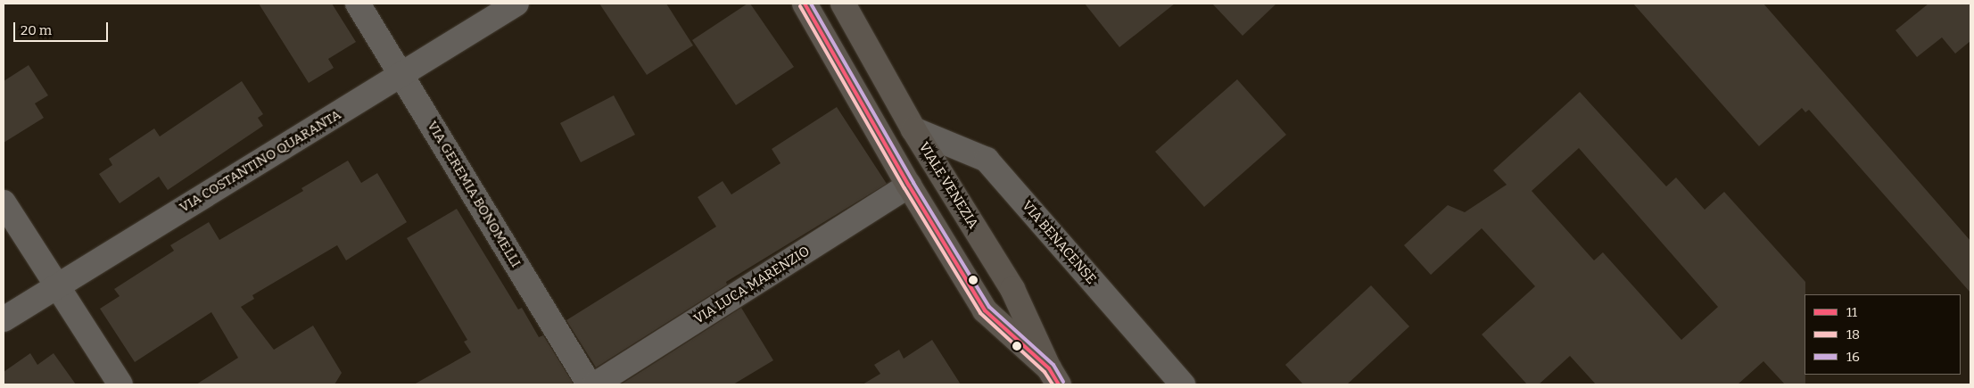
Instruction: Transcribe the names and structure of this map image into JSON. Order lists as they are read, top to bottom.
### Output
{
  "streets": {
    "street": [
      "VIA COSTANTINO QUARANTA",
      "VIALE VENEZIA",
      "VIA GEREMIA BONOMELLI",
      "VIA BENACENSE",
      "VIA LUCA MARENZIO"
    ]
  },
  "crossings": [
    ["VIA COSTANTINO QUARANTA", "VIA GEREMIA BONOMELLI"],
    ["VIALE VENEZIA", "VIA BENACENSE"],
    ["VIALE VENEZIA", "VIA LUCA MARENZIO"]
  ],
  "lines": ["transit line 11", "transit line 16", "transit line 18"],
  "legend": ["11", "18", "16"],
  "scale_bar": "20 m"
}
